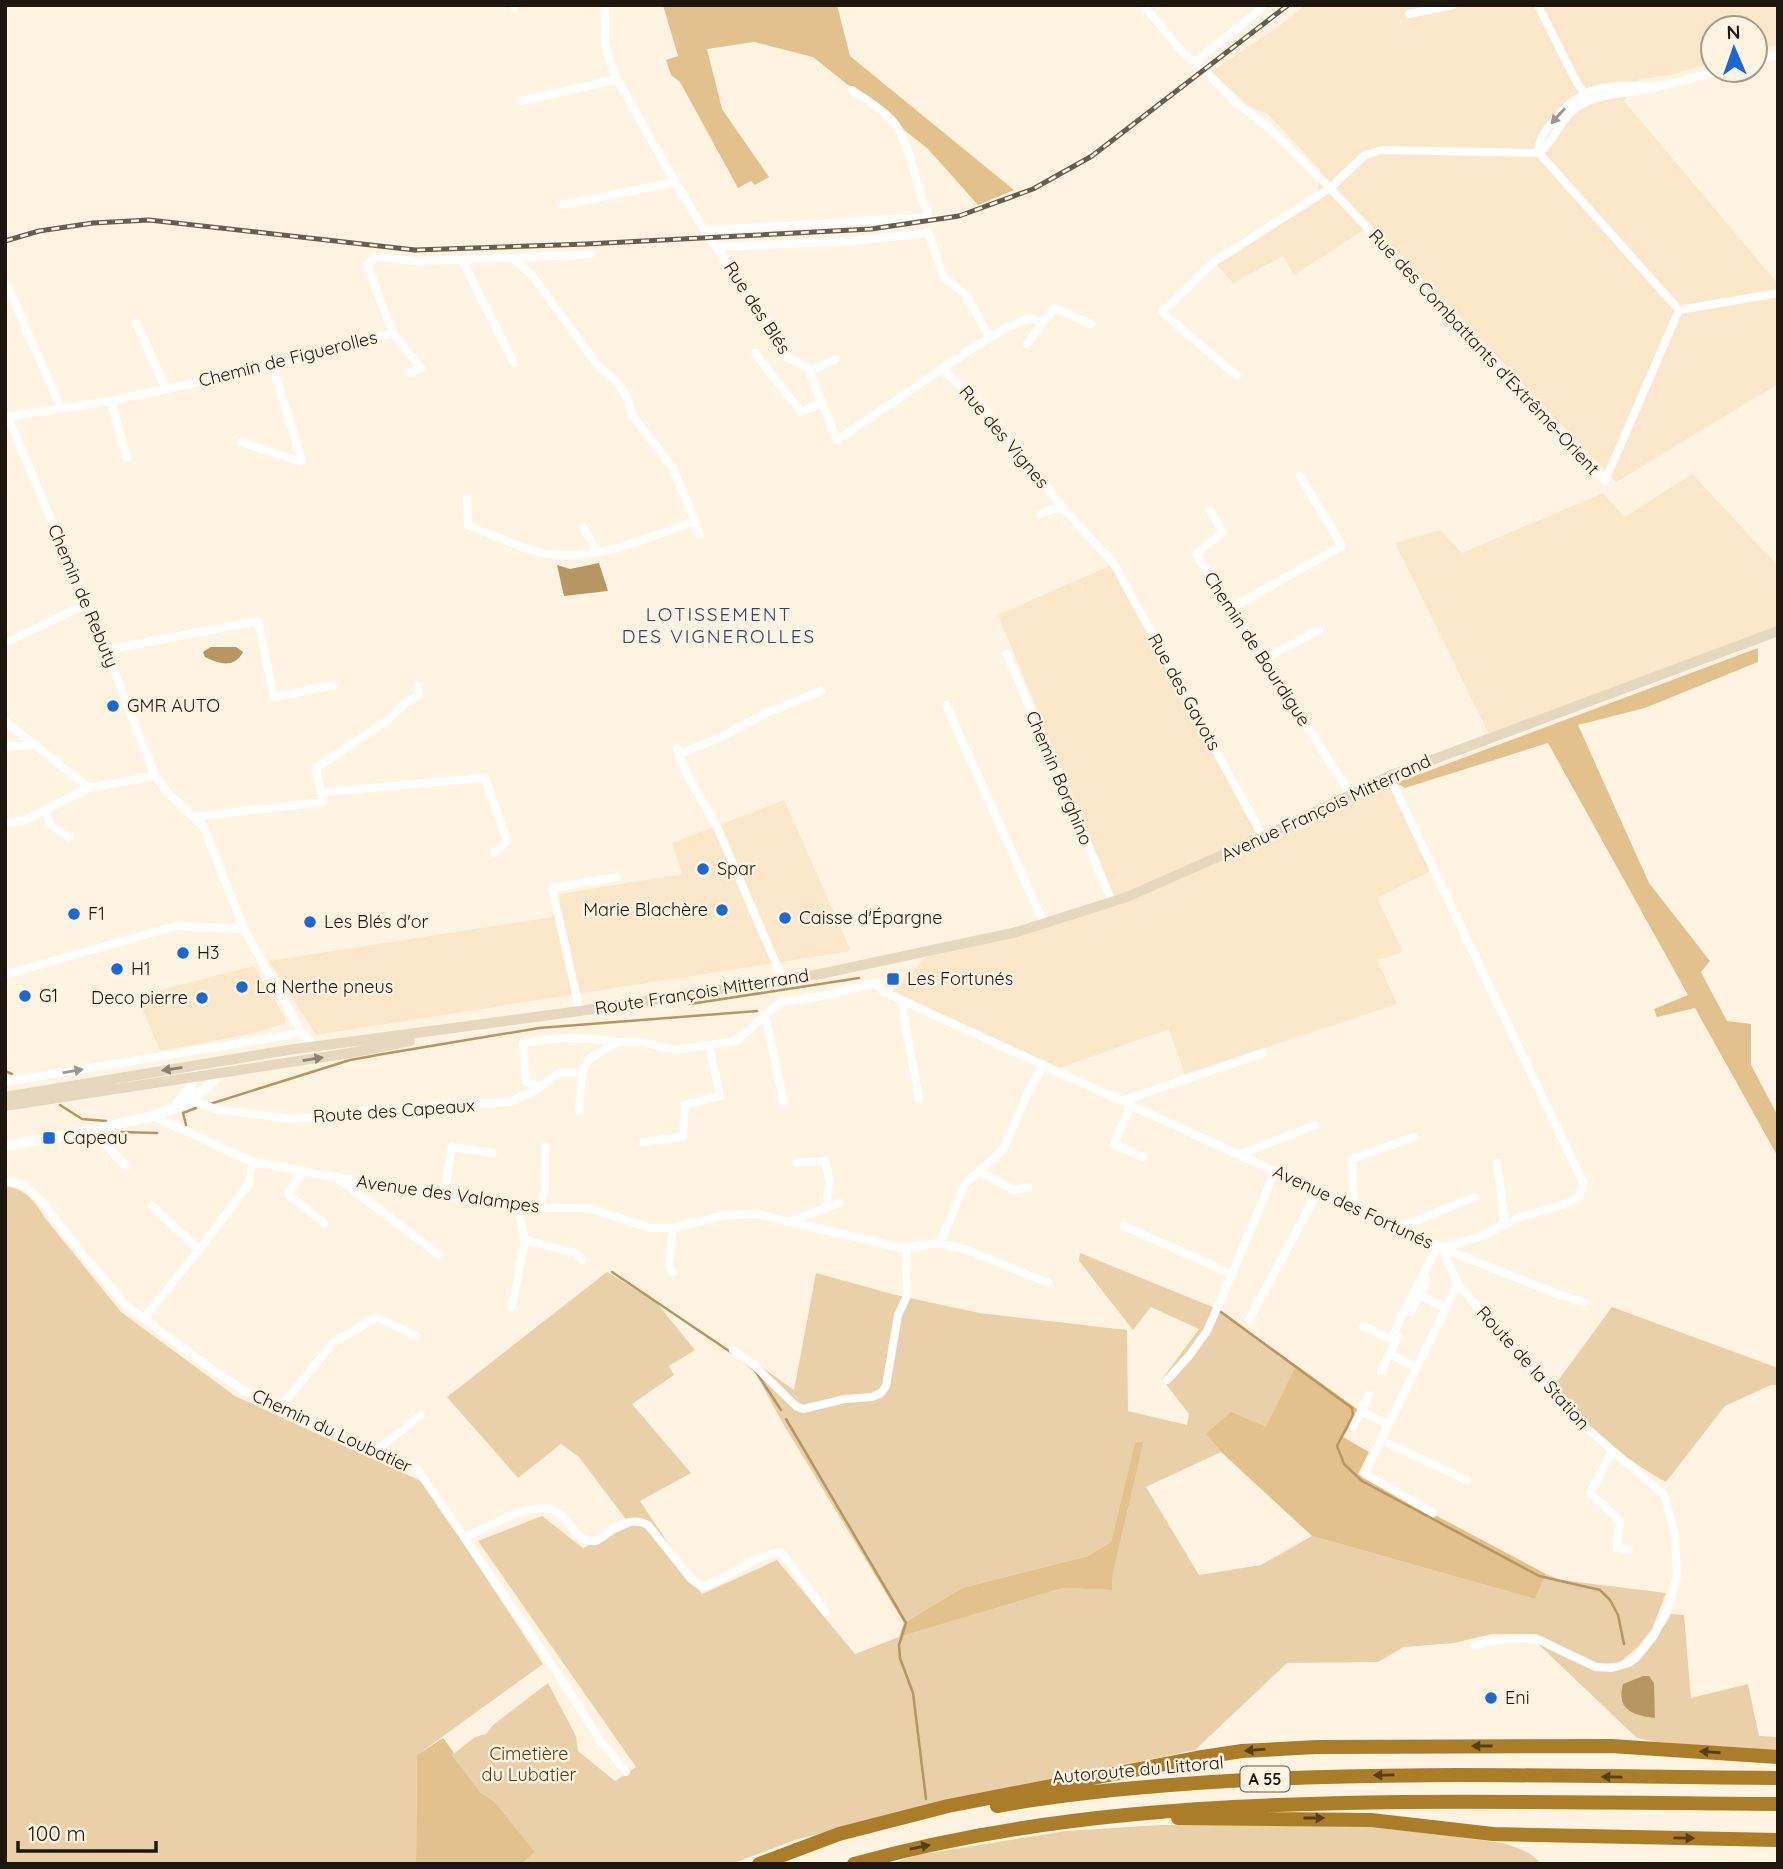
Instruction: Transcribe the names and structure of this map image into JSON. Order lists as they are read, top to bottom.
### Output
{
  "streets": {
    "highway": ["Autoroute du Littoral", "A 55"],
    "main road": ["Avenue François Mitterrand", "Route François Mitterrand"],
    "street": [
      "Rue des Blés",
      "Rue des Combattants d'Extrême-Orient",
      "Chemin de Figuerolles",
      "Rue des Vignes",
      "Chemin de Rebuty",
      "Chemin de Bourdigue",
      "Rue des Gavots",
      "Chemin Borghino",
      "Route des Capeaux",
      "Avenue des Valampes",
      "Avenue des Fortunés",
      "Route de la Station",
      "Chemin du Loubatier"
    ]
  },
  "crossings": [
    ["Rue des Blés", "Rue des Vignes"],
    ["Chemin de Figuerolles", "Chemin de Rebuty"],
    ["Rue des Vignes", "Rue des Gavots"],
    ["Chemin de Bourdigue", "Avenue François Mitterrand"],
    ["Rue des Gavots", "Avenue François Mitterrand"],
    ["Chemin Borghino", "Avenue François Mitterrand"],
    ["Avenue François Mitterrand", "Route François Mitterrand"],
    ["Avenue François Mitterrand", "Avenue des Fortunés"],
    ["Avenue des Fortunés", "Route de la Station"]
  ],
  "districts": ["LOTISSEMENT DES VIGNEROLLES"],
  "parks": ["Cimetière du Lubatier"],
  "places": {
    "other": [
      "GMR AUTO",
      "Spar",
      "Marie Blachère",
      "F1",
      "Caisse d'Épargne",
      "Les Blés d'or",
      "H3",
      "H1",
      "La Nerthe pneus",
      "G1",
      "Deco pierre",
      "Eni"
    ],
    "transit": ["Les Fortunés", "Capeau"]
  },
  "scale_bar": "100 m",
  "north": "top"
}
